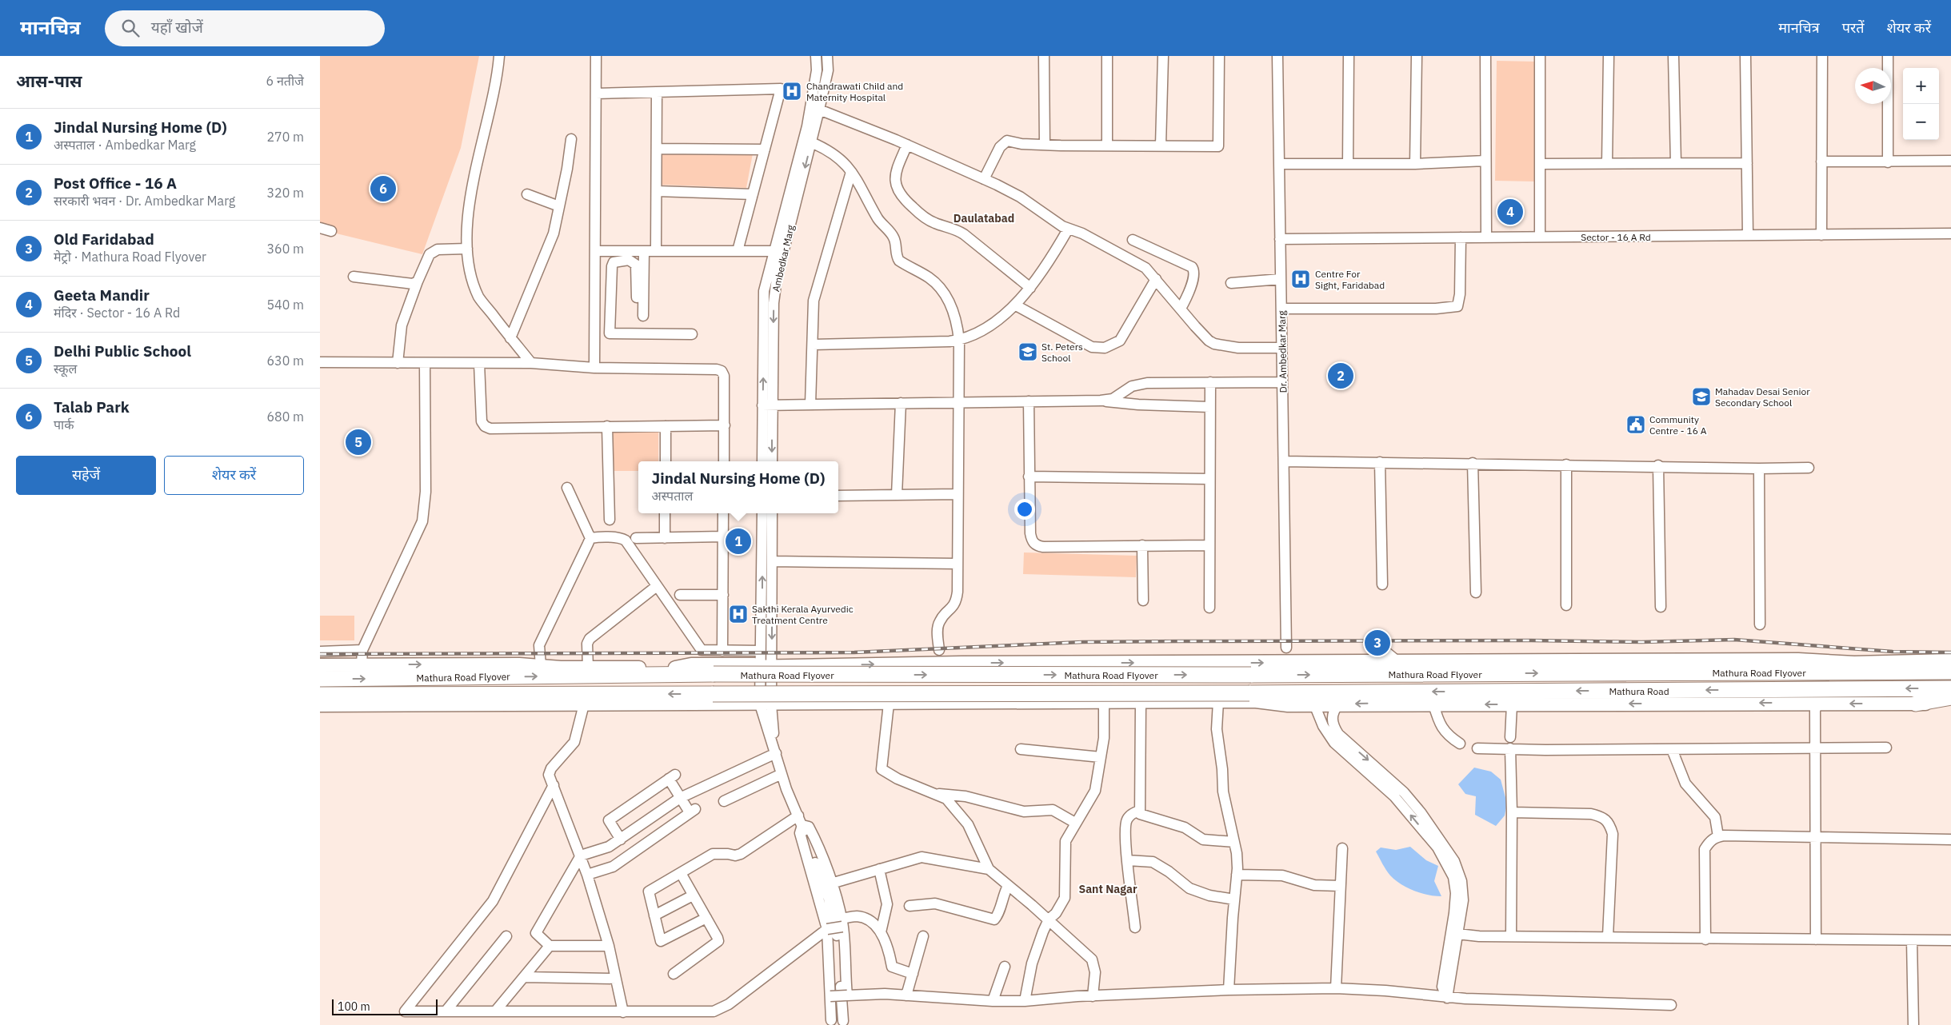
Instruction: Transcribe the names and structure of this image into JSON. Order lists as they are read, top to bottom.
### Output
{
  "streets": {
    "highway": ["Mathura Road Flyover", "Mathura Road"],
    "street": ["Sector - 16 A Rd", "Ambedkar Marg", "Dr. Ambedkar Marg"]
  },
  "crossings": [
    ["Sector - 16 A Rd", "Dr. Ambedkar Marg"],
    ["Mathura Road Flyover", "Mathura Road"]
  ],
  "one_way": ["Mathura Road"],
  "districts": ["Daulatabad", "Sant Nagar"],
  "places": {
    "hospital": ["Chandrawati Child and Maternity Hospital", "Centre For Sight, Faridabad", "Sakthi Kerala Ayurvedic Treatment Centre"],
    "school or university": ["St. Peters School", "Mahadav Desai Senior Secondary School"],
    "public building": ["Community Centre - 16 A"]
  },
  "scale_bar": "100 m",
  "north": "left",
  "page": {
    "header": "मानचित्र",
    "search": "यहाँ खोजें",
    "nav": ["मानचित्र", "परतें", "शेयर करें"],
    "heading": ["आस-पास", "6 नतीजे"],
    "map_buttons": ["+", "−"],
    "list": [
      {
        "mark": "1",
        "name": "Jindal Nursing Home (D)",
        "note": "अस्पताल · Ambedkar Marg",
        "value": "270 m"
      },
      {
        "mark": "2",
        "name": "Post Office - 16 A",
        "note": "सरकारी भवन · Dr. Ambedkar Marg",
        "value": "320 m"
      },
      {
        "mark": "3",
        "name": "Old Faridabad",
        "note": "मेट्रो · Mathura Road Flyover",
        "value": "360 m"
      },
      {
        "mark": "4",
        "name": "Geeta Mandir",
        "note": "मंदिर · Sector - 16 A Rd",
        "value": "540 m"
      },
      {
        "mark": "5",
        "name": "Delhi Public School",
        "note": "स्कूल",
        "value": "630 m"
      },
      {
        "mark": "6",
        "name": "Talab Park",
        "note": "पार्क",
        "value": "680 m"
      }
    ],
    "pins": [
      "6",
      "4",
      "2",
      "5",
      "1",
      "3"
    ],
    "buttons": ["सहेजें", "शेयर करें"],
    "popup": ["Jindal Nursing Home (D)", "अस्पताल"],
    "scale": "100 m"
  }
}
